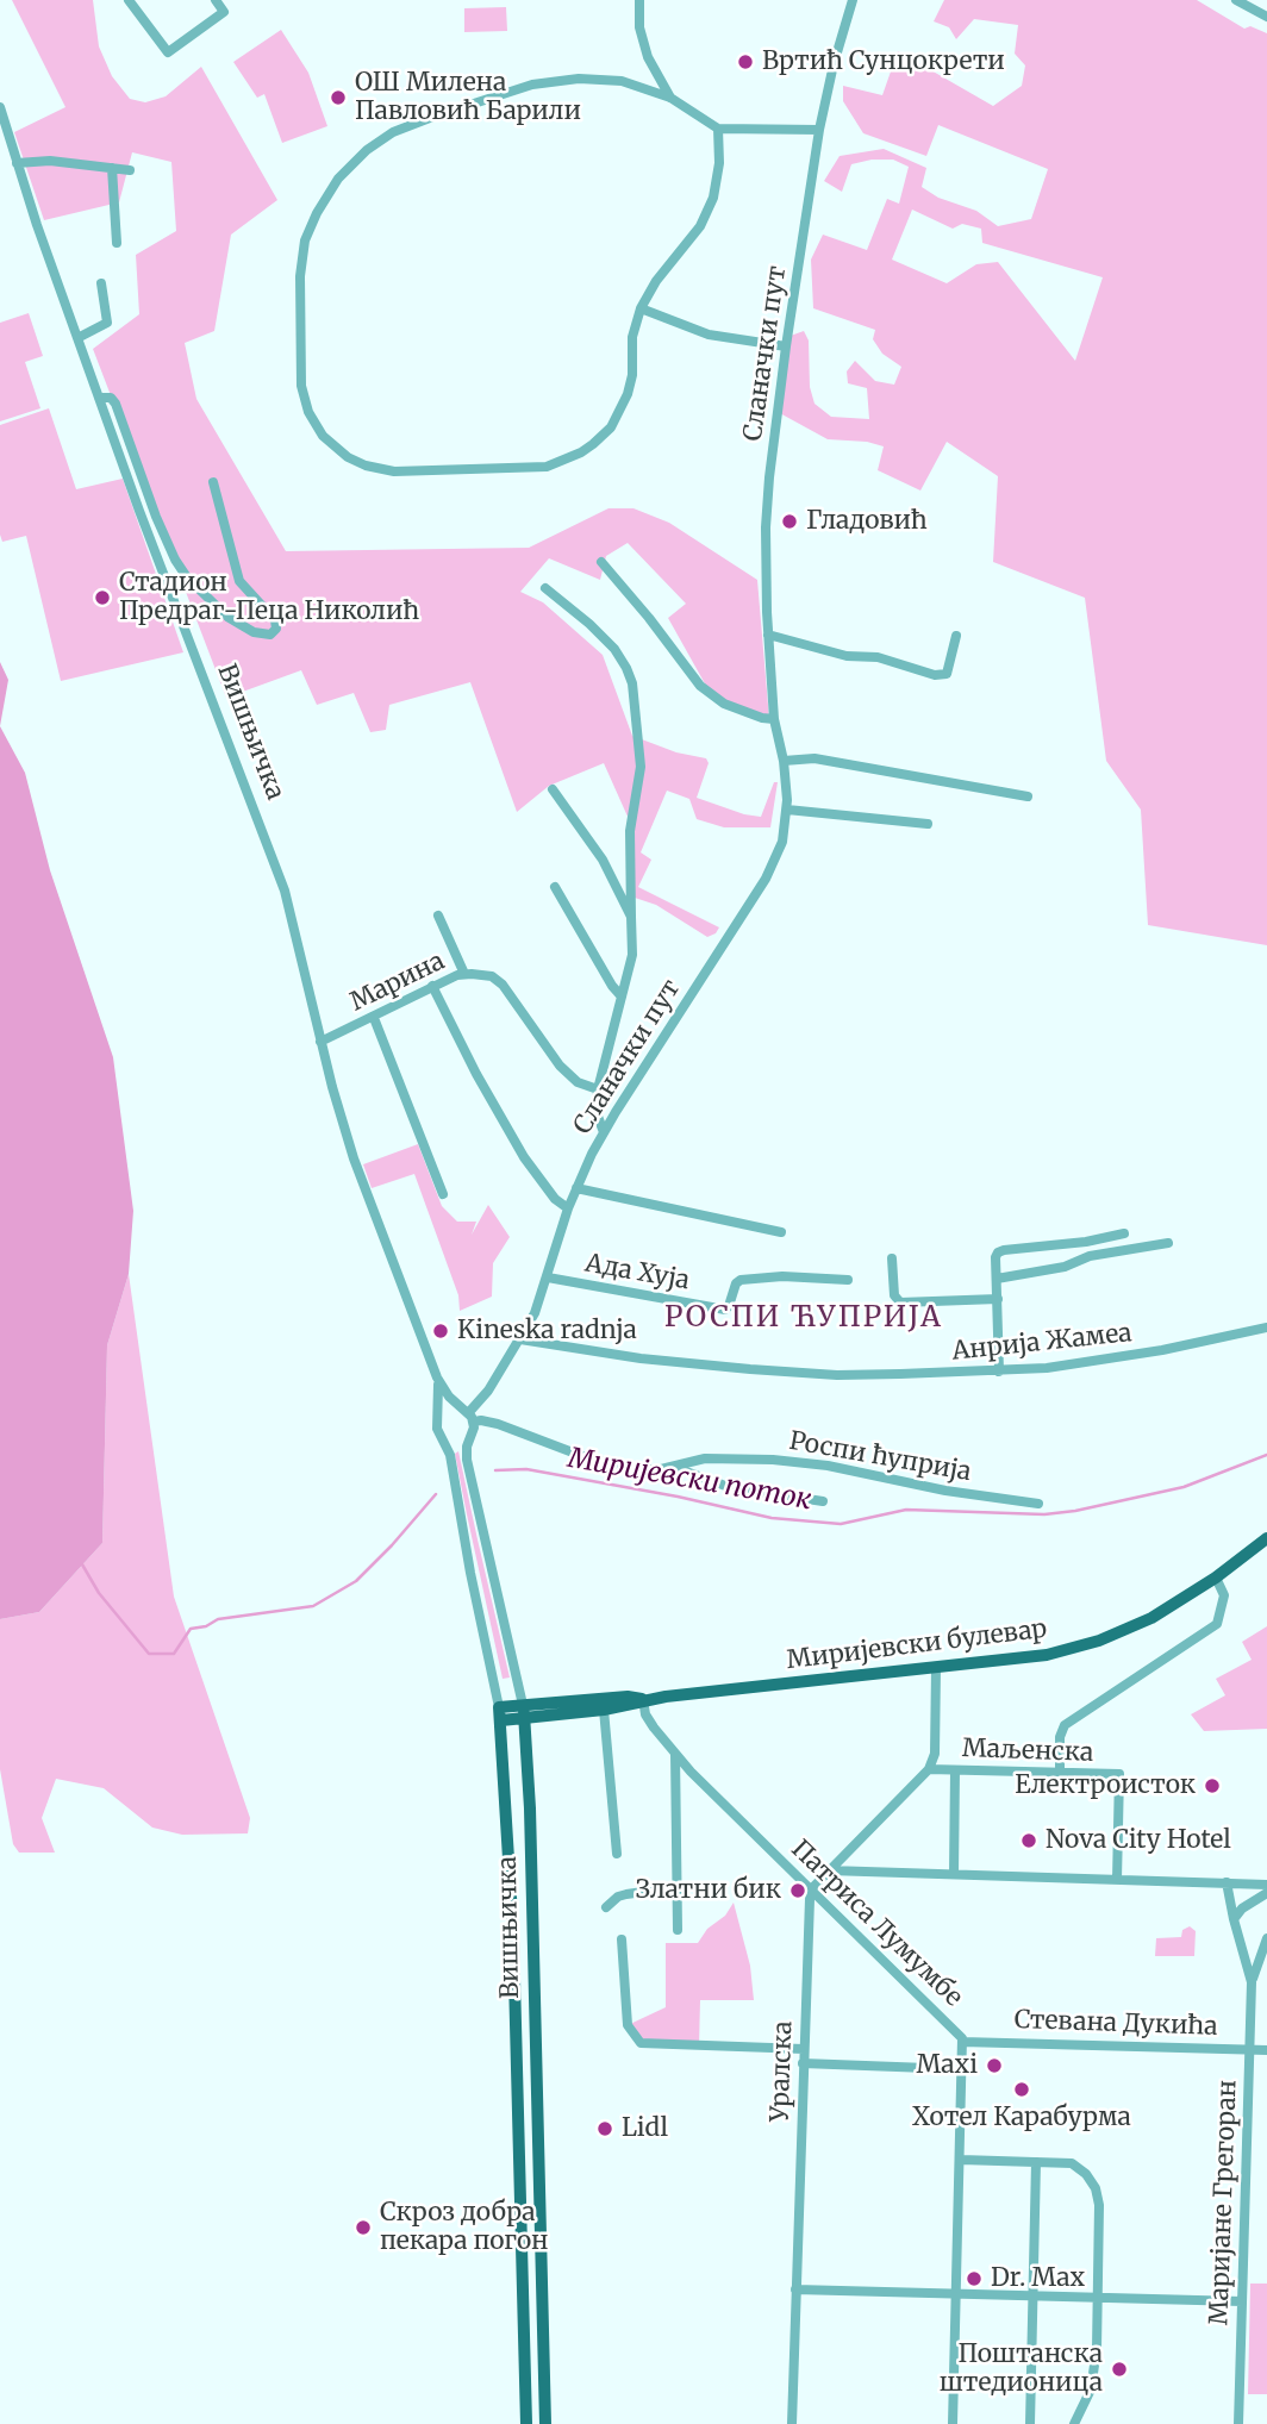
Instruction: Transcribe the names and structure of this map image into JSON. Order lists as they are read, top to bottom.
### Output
{
  "streets": {
    "main road": ["Вишњичка", "Миријевски булевар"],
    "street": [
      "Сланачки пут",
      "Марина",
      "Ада Хуја",
      "Анрија Жамеа",
      "Роспи ћуприја",
      "Маљенска",
      "Патриса Лумумбе",
      "Стевана Дукића",
      "Уралска",
      "Маријане Грегоран"
    ]
  },
  "crossings": [
    ["Сланачки пут", "Вишњичка"],
    ["Сланачки пут", "Ада Хуја"],
    ["Сланачки пут", "Анрија Жамеа"],
    ["Сланачки пут", "Роспи ћуприја"],
    ["Вишњичка", "Марина"],
    ["Вишњичка", "Роспи ћуприја"],
    ["Вишњичка", "Миријевски булевар"],
    ["Миријевски булевар", "Патриса Лумумбе"],
    ["Патриса Лумумбе", "Стевана Дукића"],
    ["Патриса Лумумбе", "Уралска"],
    ["Стевана Дукића", "Маријане Грегоран"]
  ],
  "districts": ["РОСПИ ЋУПРИЈА"],
  "water": ["Миријевски поток"],
  "places": [
    "Вртић Сунцокрети",
    "ОШ Милена Павловић Барили",
    "Гладовић",
    "Стадион Предраг-Пеца Николић",
    "Kineska radnja",
    "Електроисток",
    "Nova City Hotel",
    "Златни бик",
    "Maxi",
    "Хотел Карабурма",
    "Lidl",
    "Скроз добра пекара погон",
    "Dr. Max",
    "Поштанска штедионица"
  ]
}
